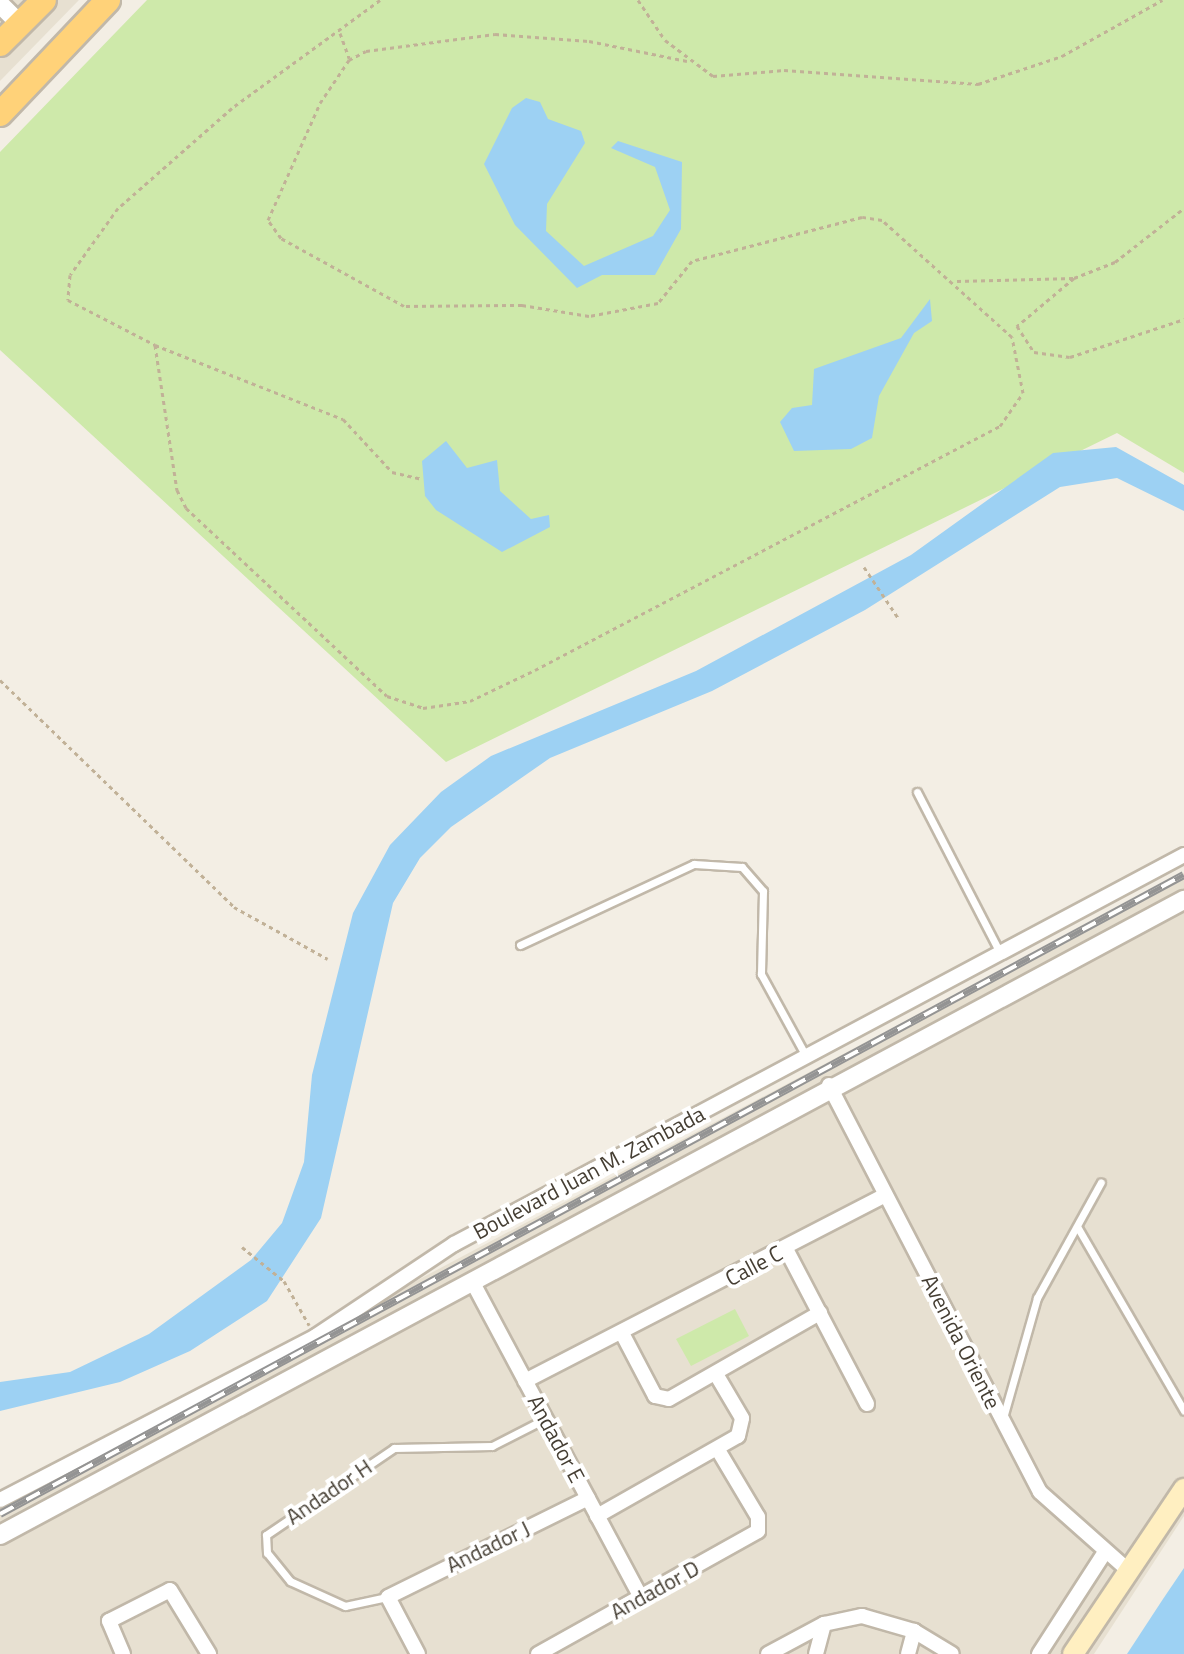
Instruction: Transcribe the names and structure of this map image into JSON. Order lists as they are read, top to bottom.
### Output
{
  "streets": {
    "street": [
      "Boulevard Juan M. Zambada",
      "Calle C",
      "Avenida Oriente",
      "Andador E",
      "Andador J",
      "Andador D"
    ],
    "lane": ["Andador H"]
  },
  "crossings": [
    ["Boulevard Juan M. Zambada", "Avenida Oriente"],
    ["Boulevard Juan M. Zambada", "Andador E"],
    ["Calle C", "Avenida Oriente"],
    ["Calle C", "Andador E"],
    ["Andador E", "Andador H"],
    ["Andador E", "Andador J"],
    ["Andador E", "Andador D"],
    ["Andador H", "Andador J"]
  ]
}
